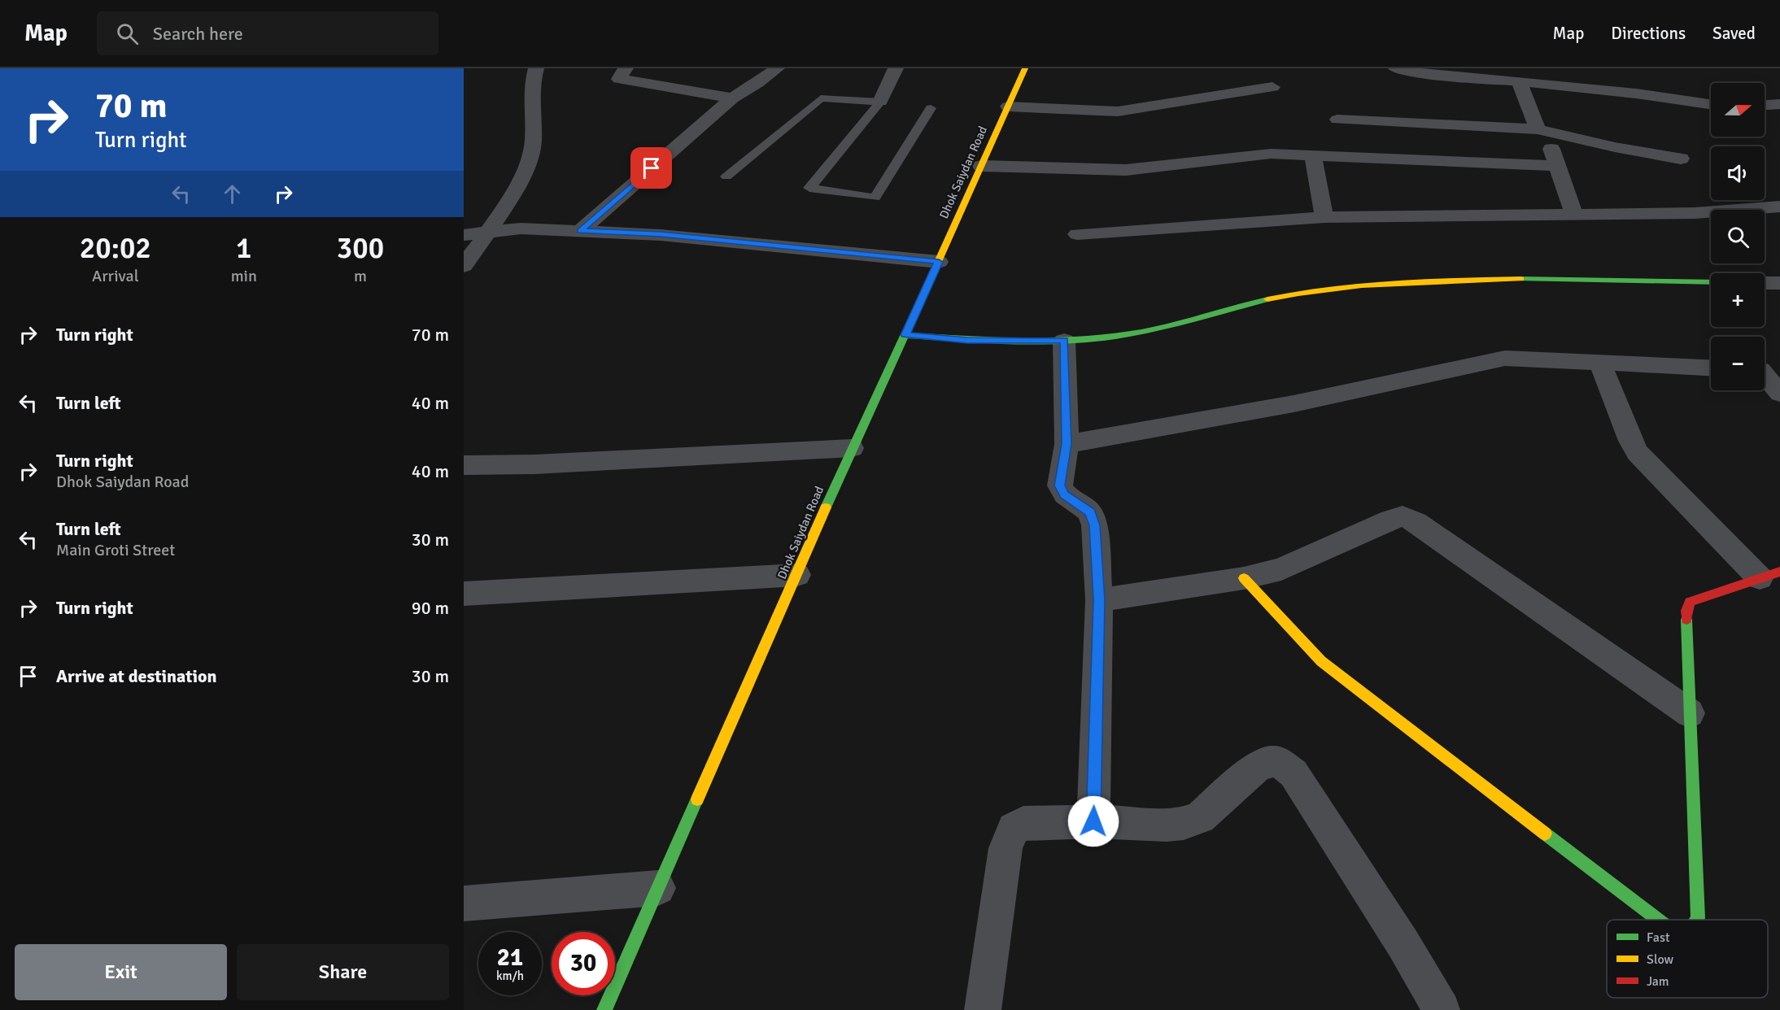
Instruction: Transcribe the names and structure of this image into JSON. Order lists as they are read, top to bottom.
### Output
{
  "streets": {
    "street": ["Dhok Saiydan Road"]
  },
  "legend": ["Fast", "Slow", "Jam"],
  "north": "right",
  "page": {
    "header": "Map",
    "search": "Search here",
    "nav": ["Map", "Directions", "Saved"],
    "turn": ["70 m", "Turn right"],
    "map_buttons": ["+", "−"],
    "eta": [
      "20:02",
      "Arrival",
      "1",
      "min",
      "300",
      "m"
    ],
    "list": [
      {
        "name": "Turn right",
        "value": "70 m"
      },
      {
        "name": "Turn left",
        "value": "40 m"
      },
      {
        "name": "Turn right",
        "note": "Dhok Saiydan Road",
        "value": "40 m"
      },
      {
        "name": "Turn left",
        "note": "Main Groti Street",
        "value": "30 m"
      },
      {
        "name": "Turn right",
        "value": "90 m"
      },
      {
        "name": "Arrive at destination",
        "value": "30 m"
      }
    ],
    "speed": "21 km/h",
    "limit": "30",
    "buttons": ["Exit", "Share"]
  }
}
